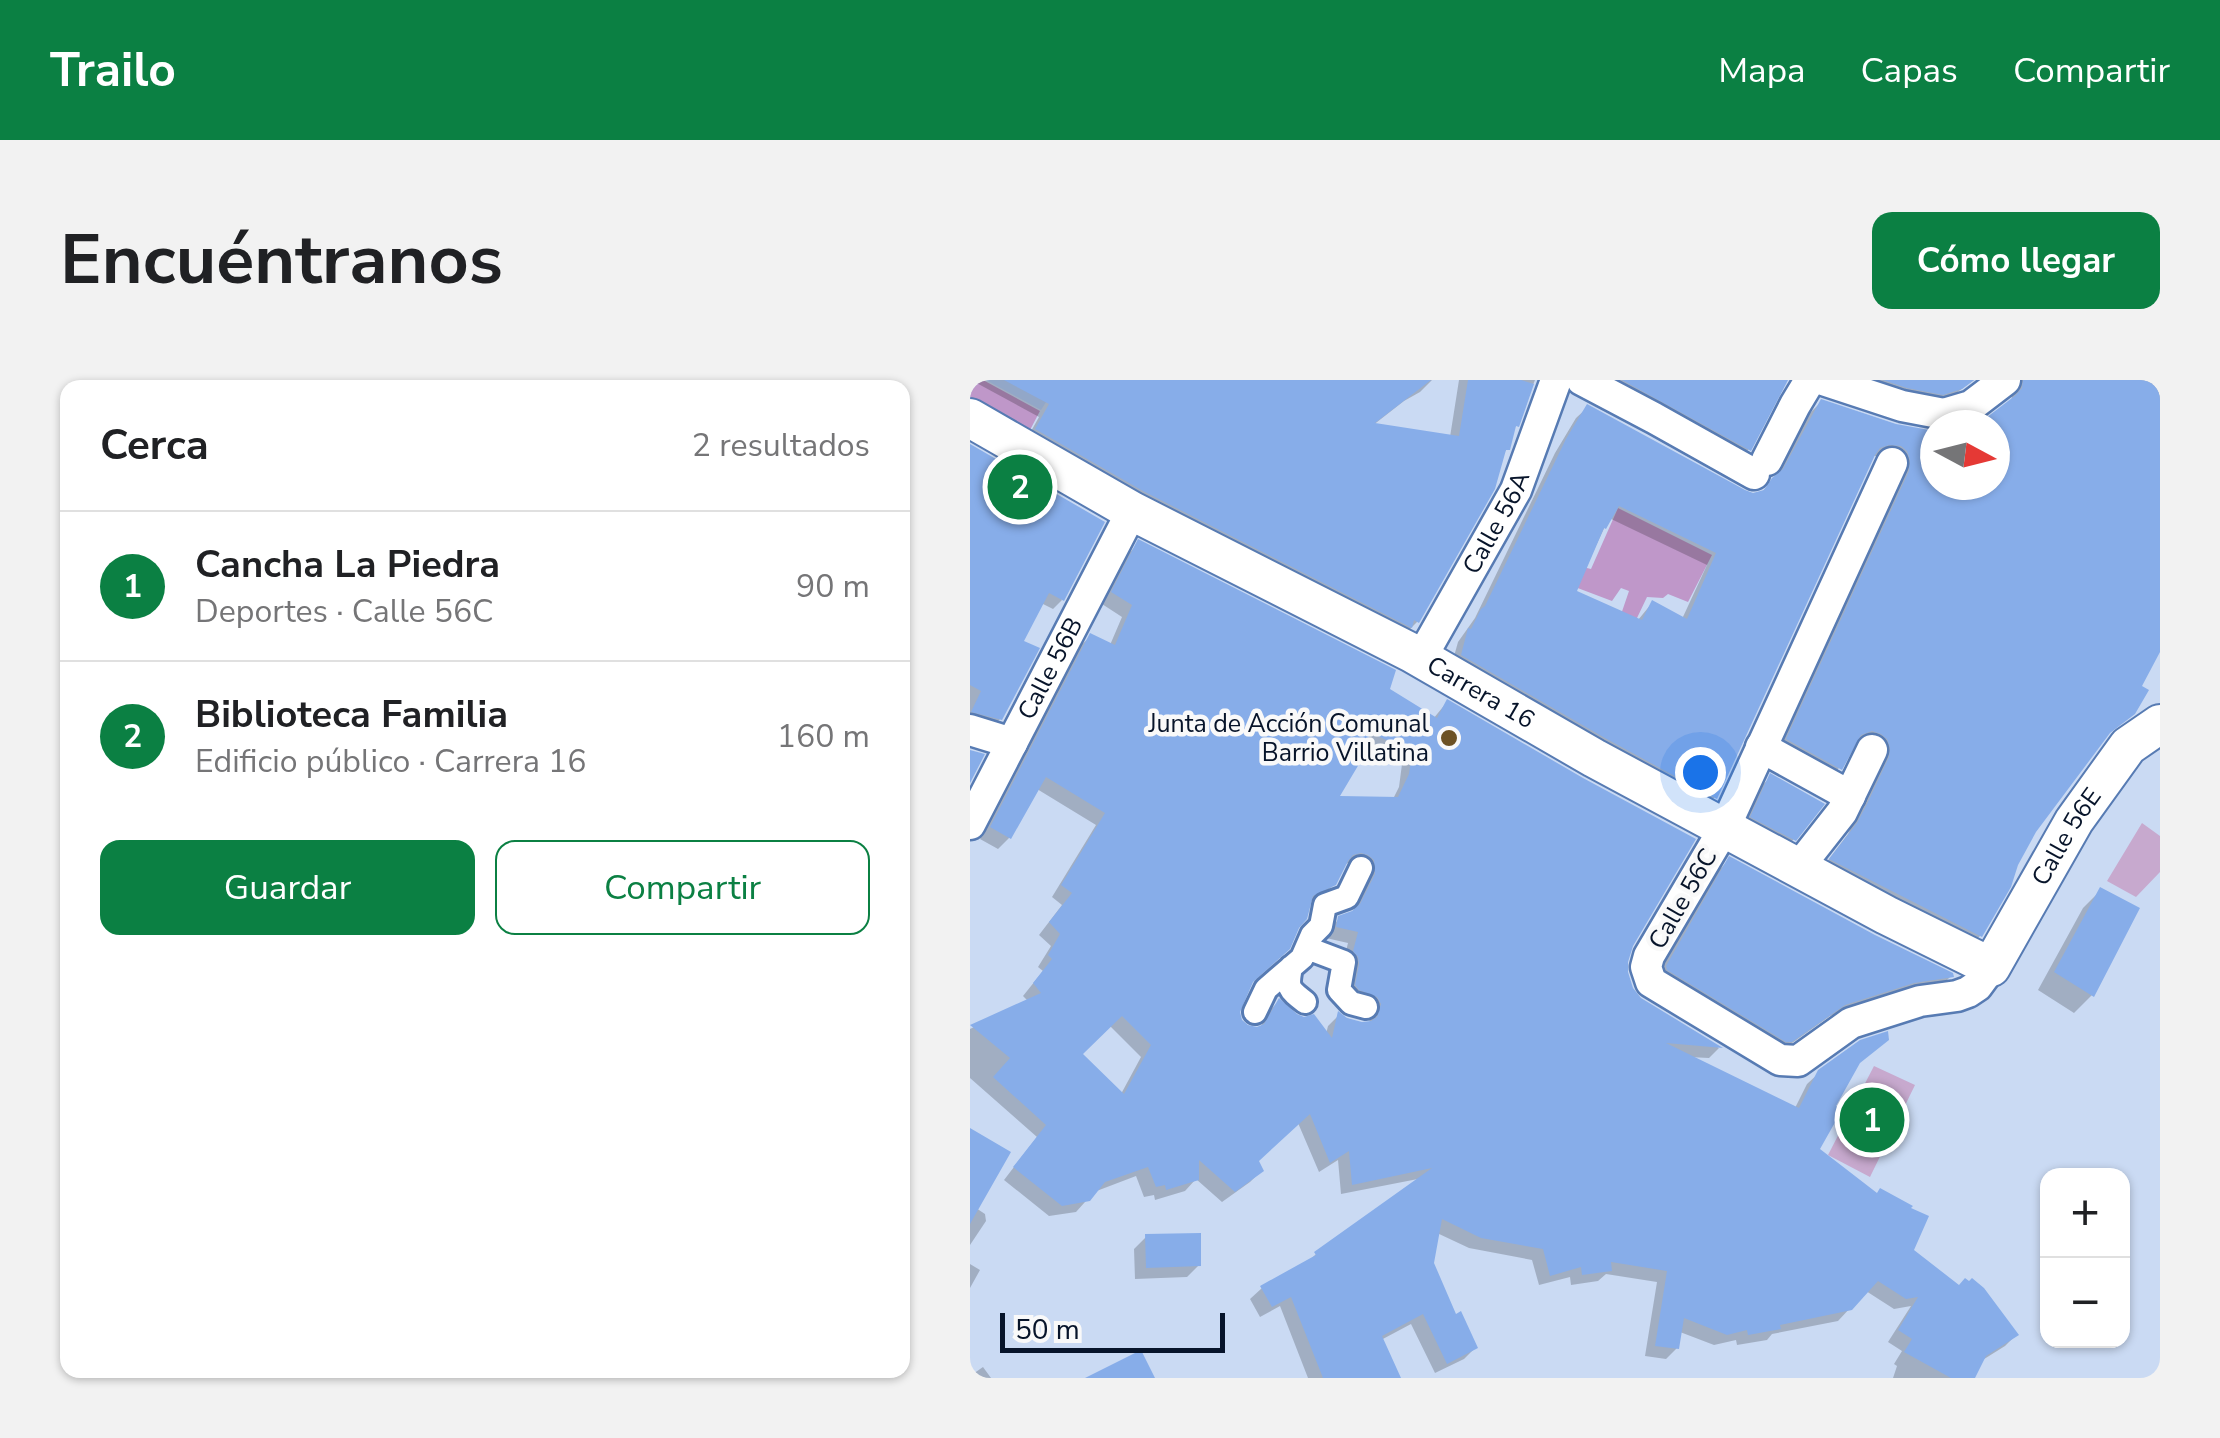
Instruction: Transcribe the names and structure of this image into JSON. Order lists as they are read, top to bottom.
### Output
{
  "streets": {
    "street": [
      "Calle 56A",
      "Calle 56B",
      "Carrera 16",
      "Calle 56E",
      "Calle 56C"
    ]
  },
  "crossings": [
    ["Calle 56A", "Carrera 16"],
    ["Calle 56B", "Carrera 16"],
    ["Carrera 16", "Calle 56E"],
    ["Carrera 16", "Calle 56C"],
    ["Calle 56E", "Calle 56C"]
  ],
  "places": ["Junta de Acción Comunal Barrio Villatina"],
  "scale_bar": "50 m",
  "north": "right",
  "page": {
    "header": "Trailo",
    "nav": ["Mapa", "Capas", "Compartir"],
    "title": "Encuéntranos",
    "buttons": [
      "Cómo llegar",
      ["Guardar", "Compartir"]
    ],
    "heading": ["Cerca", "2 resultados"],
    "pins": ["2", "1"],
    "list": [
      {
        "mark": "1",
        "name": "Cancha La Piedra",
        "note": "Deportes · Calle 56C",
        "value": "90 m"
      },
      {
        "mark": "2",
        "name": "Biblioteca Familia",
        "note": "Edificio público · Carrera 16",
        "value": "160 m"
      }
    ],
    "map_buttons": ["+", "−"],
    "scale": "50 m"
  }
}
